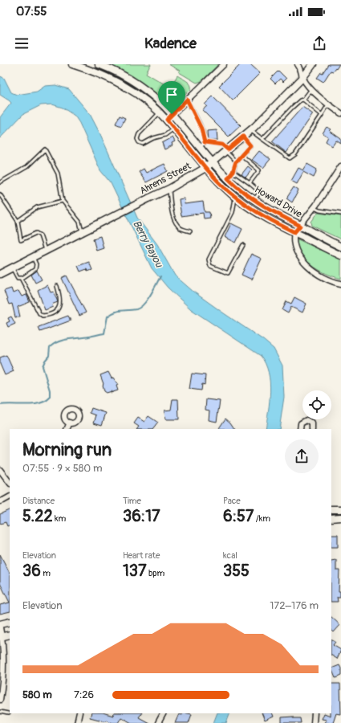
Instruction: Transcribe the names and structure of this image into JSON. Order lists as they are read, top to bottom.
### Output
{
  "streets": {
    "main road": ["Ahrens Street", "Howard Drive"]
  },
  "crossings": [
    ["Ahrens Street", "Howard Drive"]
  ],
  "water": ["Berry Bayou"],
  "page": {
    "status": "07:55",
    "header": "Kadence",
    "heading": ["Morning run", "07:55 · 9 × 580 m"],
    "stats": [
      ["Distance", "5.22 km"],
      ["Time", "36:17"],
      ["Pace", "6:57 /km"],
      ["Elevation", "36 m"],
      ["Heart rate", "137 bpm"],
      ["kcal", "355"]
    ],
    "chart": ["Elevation", "172–176 m"],
    "list": [
      {
        "name": "580 m",
        "note": "7:26"
      }
    ]
  }
}
